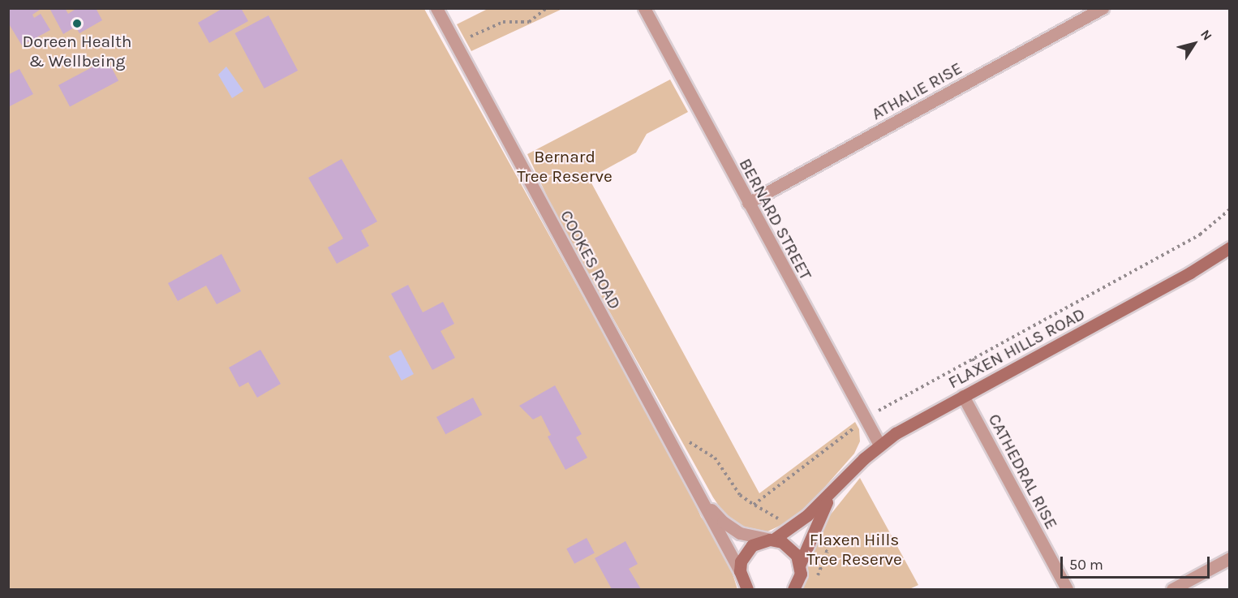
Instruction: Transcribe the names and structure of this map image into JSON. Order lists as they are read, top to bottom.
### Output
{
  "streets": {
    "street": [
      "ATHALIE RISE",
      "BERNARD STREET",
      "COOKES ROAD",
      "FLAXEN HILLS ROAD",
      "CATHEDRAL RISE"
    ]
  },
  "crossings": [
    ["ATHALIE RISE", "BERNARD STREET"],
    ["BERNARD STREET", "FLAXEN HILLS ROAD"],
    ["COOKES ROAD", "FLAXEN HILLS ROAD"],
    ["FLAXEN HILLS ROAD", "CATHEDRAL RISE"]
  ],
  "parks": ["Bernard Tree Reserve", "Flaxen Hills Tree Reserve"],
  "places": ["Doreen Health & Wellbeing"],
  "scale_bar": "50 m",
  "north": "top right"
}
